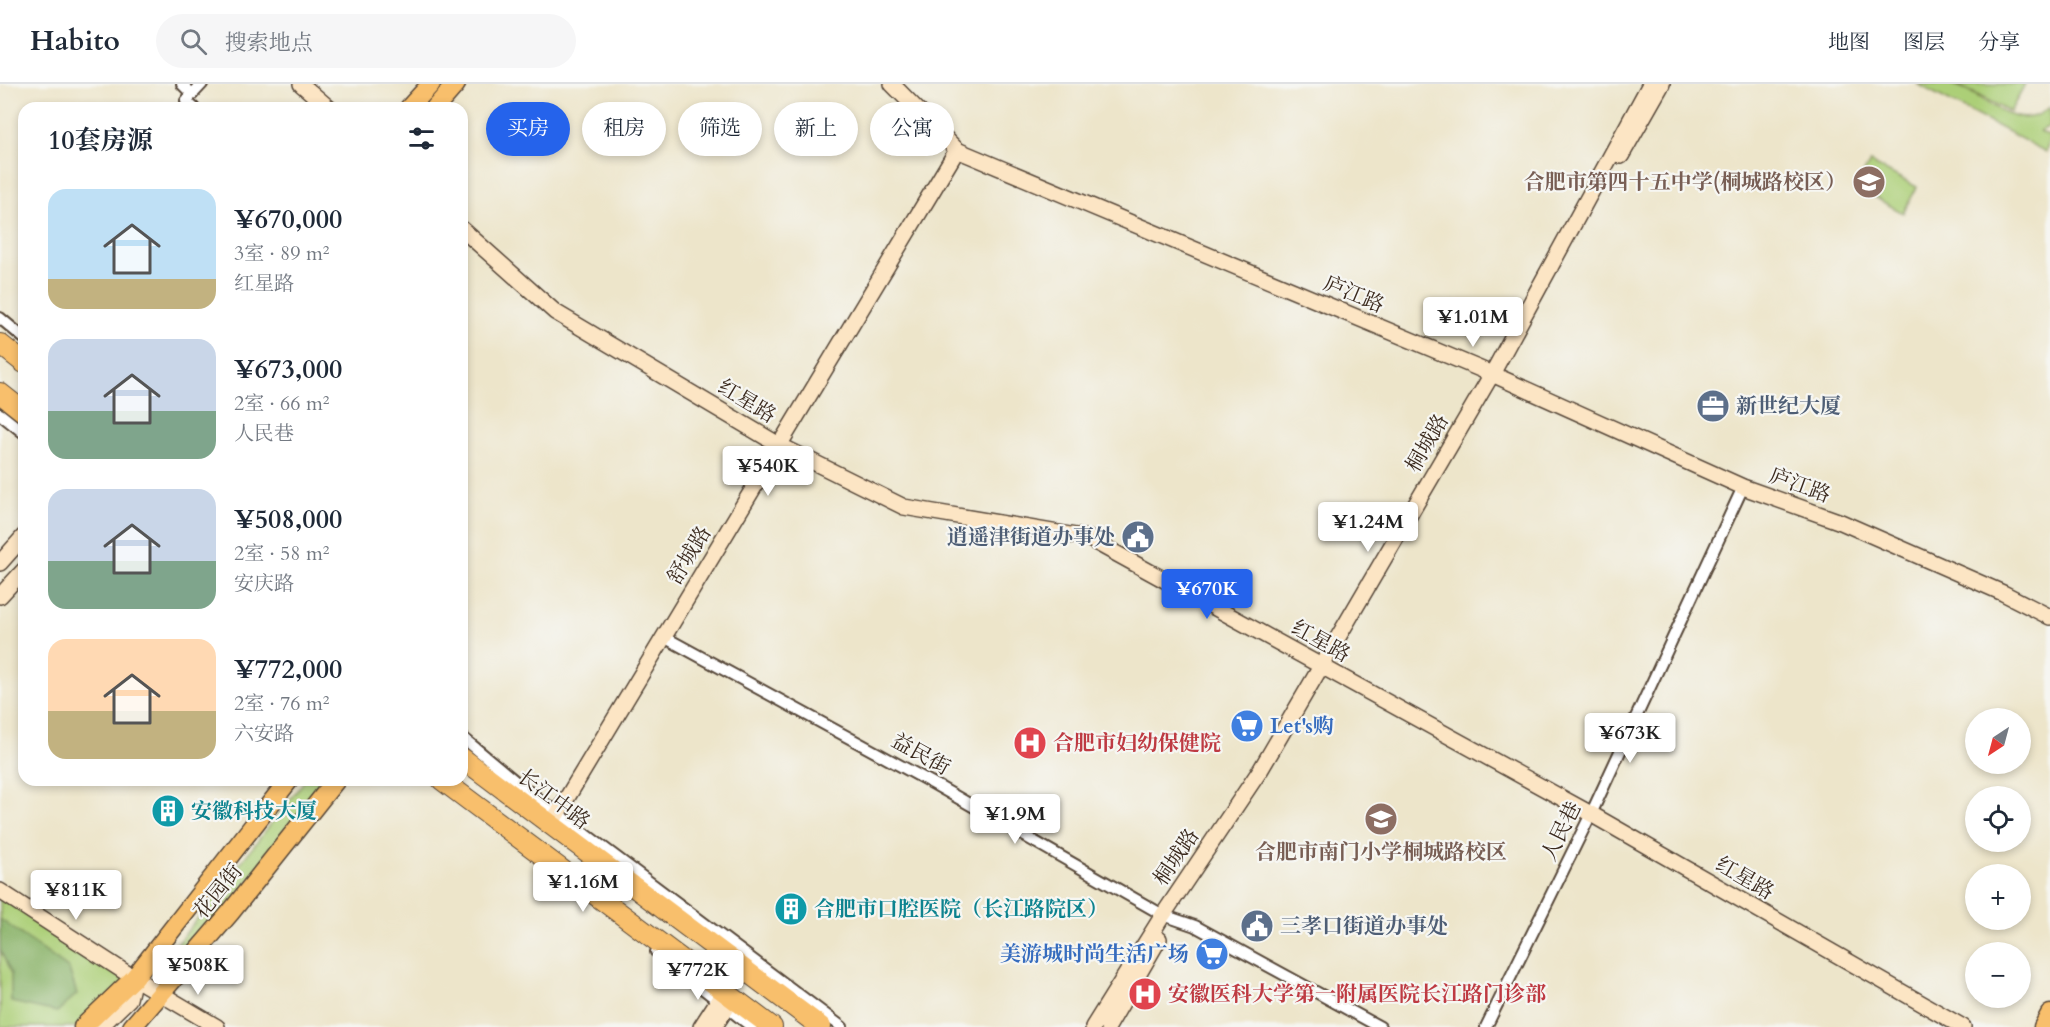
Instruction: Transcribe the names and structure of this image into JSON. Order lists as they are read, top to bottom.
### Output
{
  "streets": {
    "highway": ["长江中路"],
    "main road": ["花园街"],
    "street": [
      "庐江路",
      "红星路",
      "桐城路",
      "舒城路",
      "益民街",
      "人民巷"
    ]
  },
  "crossings": [
    ["庐江路", "桐城路"],
    ["庐江路", "舒城路"],
    ["庐江路", "人民巷"],
    ["红星路", "桐城路"],
    ["红星路", "舒城路"],
    ["红星路", "人民巷"],
    ["桐城路", "益民街"],
    ["舒城路", "益民街"],
    ["舒城路", "长江中路"]
  ],
  "places": {
    "school or university": ["合肥市第四十五中学(桐城路校区）", "合肥市南门小学桐城路校区"],
    "office": ["新世纪大厦"],
    "public building": ["逍遥津街道办事处", "三孝口街道办事处"],
    "supermarket": ["Let's购", "美游城时尚生活广场"],
    "hospital": ["合肥市妇幼保健院", "安徽医科大学第一附属医院长江路门诊部"],
    "building": ["安徽科技大厦", "合肥市口腔医院（长江路院区）"]
  },
  "north": "bottom left",
  "page": {
    "header": "Habito",
    "search": "搜索地点",
    "nav": ["地图", "图层", "分享"],
    "chip": [
      "买房",
      "租房",
      "筛选",
      "新上",
      "公寓"
    ],
    "heading": "10套房源",
    "list": [
      {
        "name": "¥670,000",
        "note": "3室 · 89 m² · 红星路"
      },
      {
        "name": "¥673,000",
        "note": "2室 · 66 m² · 人民巷"
      },
      {
        "name": "¥508,000",
        "note": "2室 · 58 m² · 安庆路"
      },
      {
        "name": "¥772,000",
        "note": "2室 · 76 m² · 六安路"
      }
    ],
    "price": [
      "¥1.01M",
      "¥540K",
      "¥1.24M",
      "¥670K",
      "¥673K",
      "¥1.9M",
      "¥1.16M",
      "¥811K",
      "¥508K",
      "¥772K"
    ],
    "map_buttons": ["+", "−"]
  }
}
